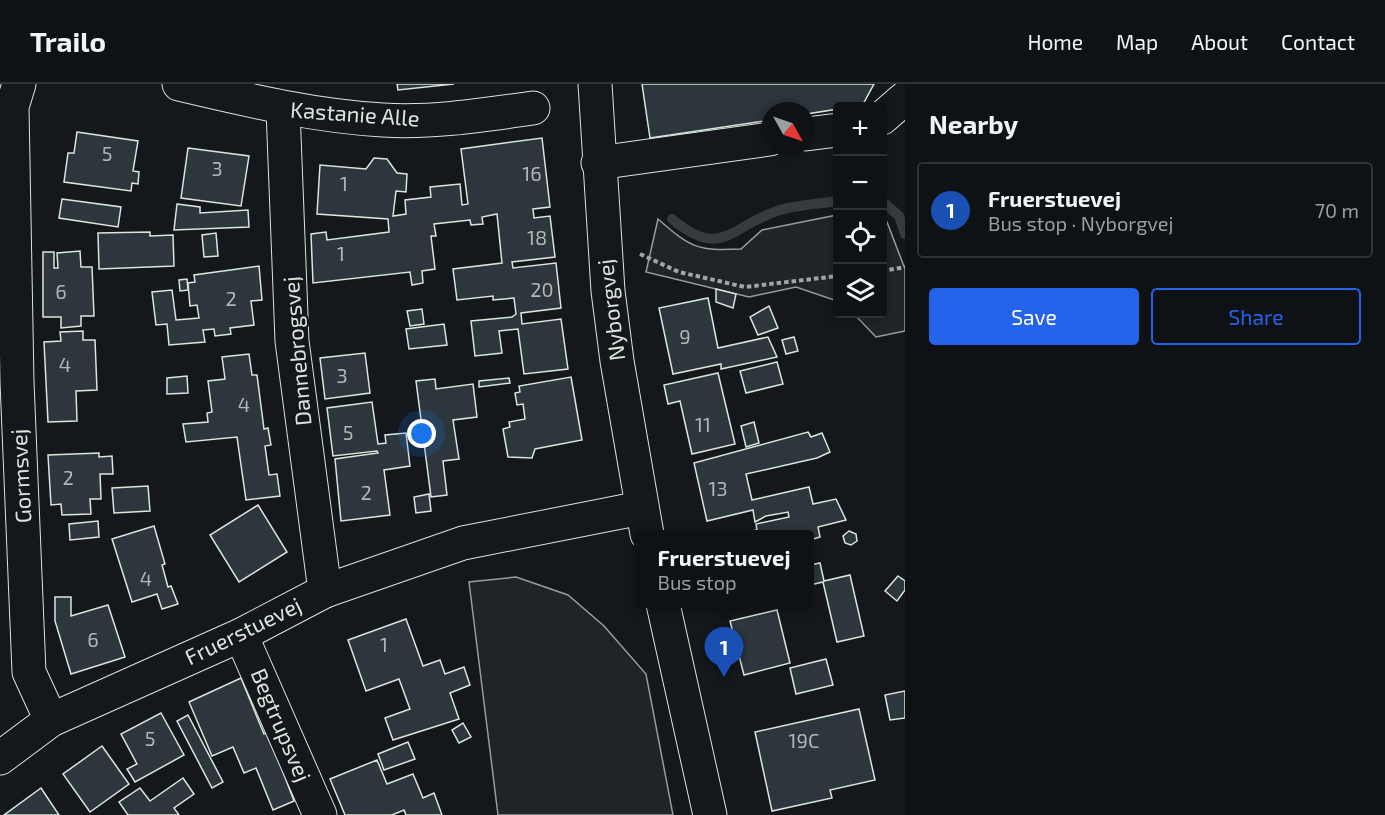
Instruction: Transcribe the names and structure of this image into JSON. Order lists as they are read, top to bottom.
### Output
{
  "streets": {
    "street": [
      "Kastanie Alle",
      "Nyborgvej",
      "Dannebrogsvej",
      "Gormsvej",
      "Fruerstuevej",
      "Begtrupsvej"
    ]
  },
  "crossings": [
    ["Kastanie Alle", "Dannebrogsvej"],
    ["Nyborgvej", "Fruerstuevej"],
    ["Dannebrogsvej", "Fruerstuevej"],
    ["Gormsvej", "Fruerstuevej"],
    ["Fruerstuevej", "Begtrupsvej"]
  ],
  "house_numbers": [
    "5",
    "3",
    "16",
    "1",
    "18",
    "1",
    "20",
    "6",
    "2",
    "9",
    "4",
    "3",
    "4",
    "11",
    "5",
    "2",
    "13",
    "2",
    "4",
    "6",
    "1",
    "5",
    "19C"
  ],
  "north": "bottom right",
  "page": {
    "header": "Trailo",
    "nav": [
      "Home",
      "Map",
      "About",
      "Contact"
    ],
    "heading": "Nearby",
    "map_buttons": ["+", "−"],
    "list": [
      {
        "mark": "1",
        "name": "Fruerstuevej",
        "note": "Bus stop · Nyborgvej",
        "value": "70 m"
      }
    ],
    "buttons": ["Save", "Share"],
    "popup": ["Fruerstuevej", "Bus stop"],
    "pins": "1"
  }
}
